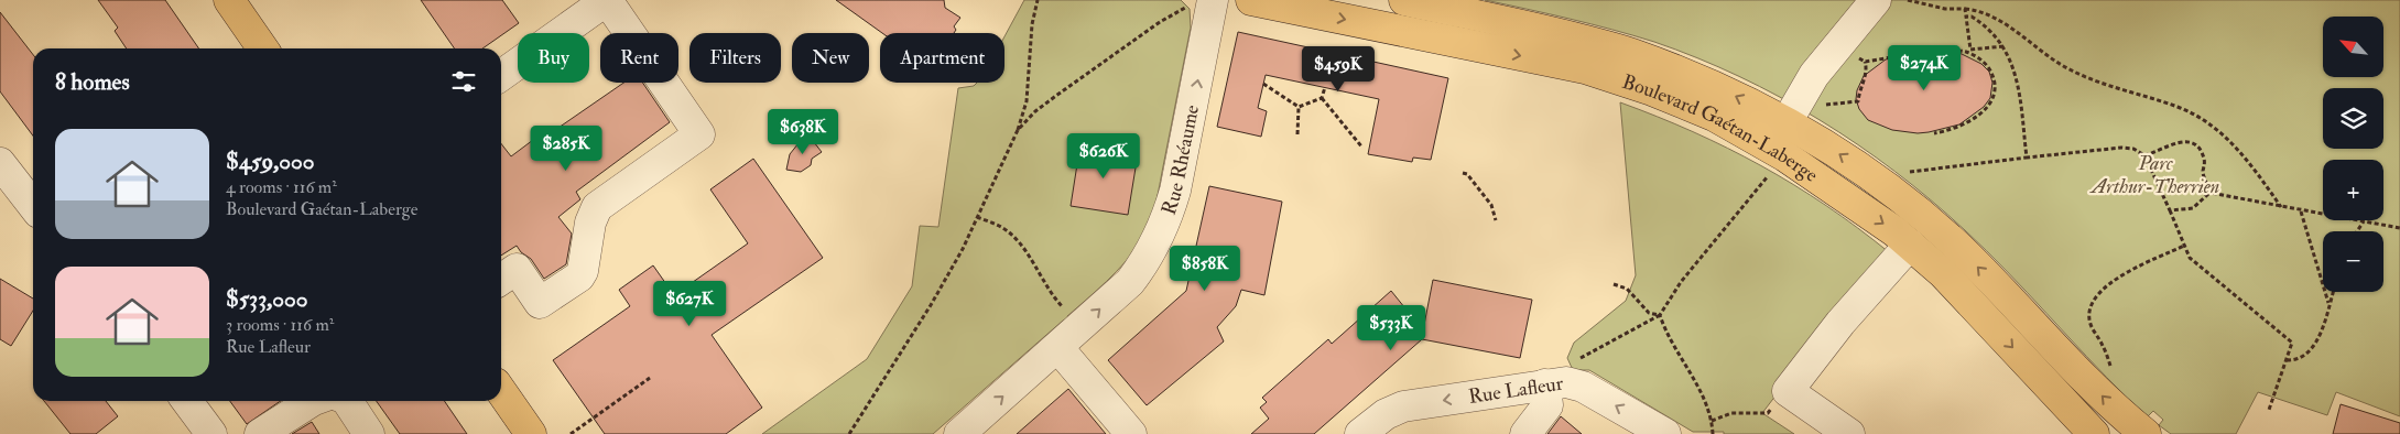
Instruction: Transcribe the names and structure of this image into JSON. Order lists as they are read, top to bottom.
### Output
{
  "streets": {
    "main road": ["Boulevard Gaétan-Laberge"],
    "street": ["Rue Rhéaume", "Rue Lafleur"]
  },
  "one_way": ["Rue Rhéaume", "Rue Lafleur"],
  "parks": ["Parc Arthur-Therrien"],
  "north": "top left",
  "page": {
    "map_buttons": ["+", "−"],
    "chip": [
      "Buy",
      "Rent",
      "Filters",
      "New",
      "Apartment"
    ],
    "price": [
      "$274K",
      "$459K",
      "$638K",
      "$285K",
      "$626K",
      "$858K",
      "$627K",
      "$533K"
    ],
    "heading": "8 homes",
    "list": [
      {
        "name": "$459,000",
        "note": "4 rooms · 116 m² · Boulevard Gaétan-Laberge"
      },
      {
        "name": "$533,000",
        "note": "3 rooms · 116 m² · Rue Lafleur"
      }
    ]
  }
}
